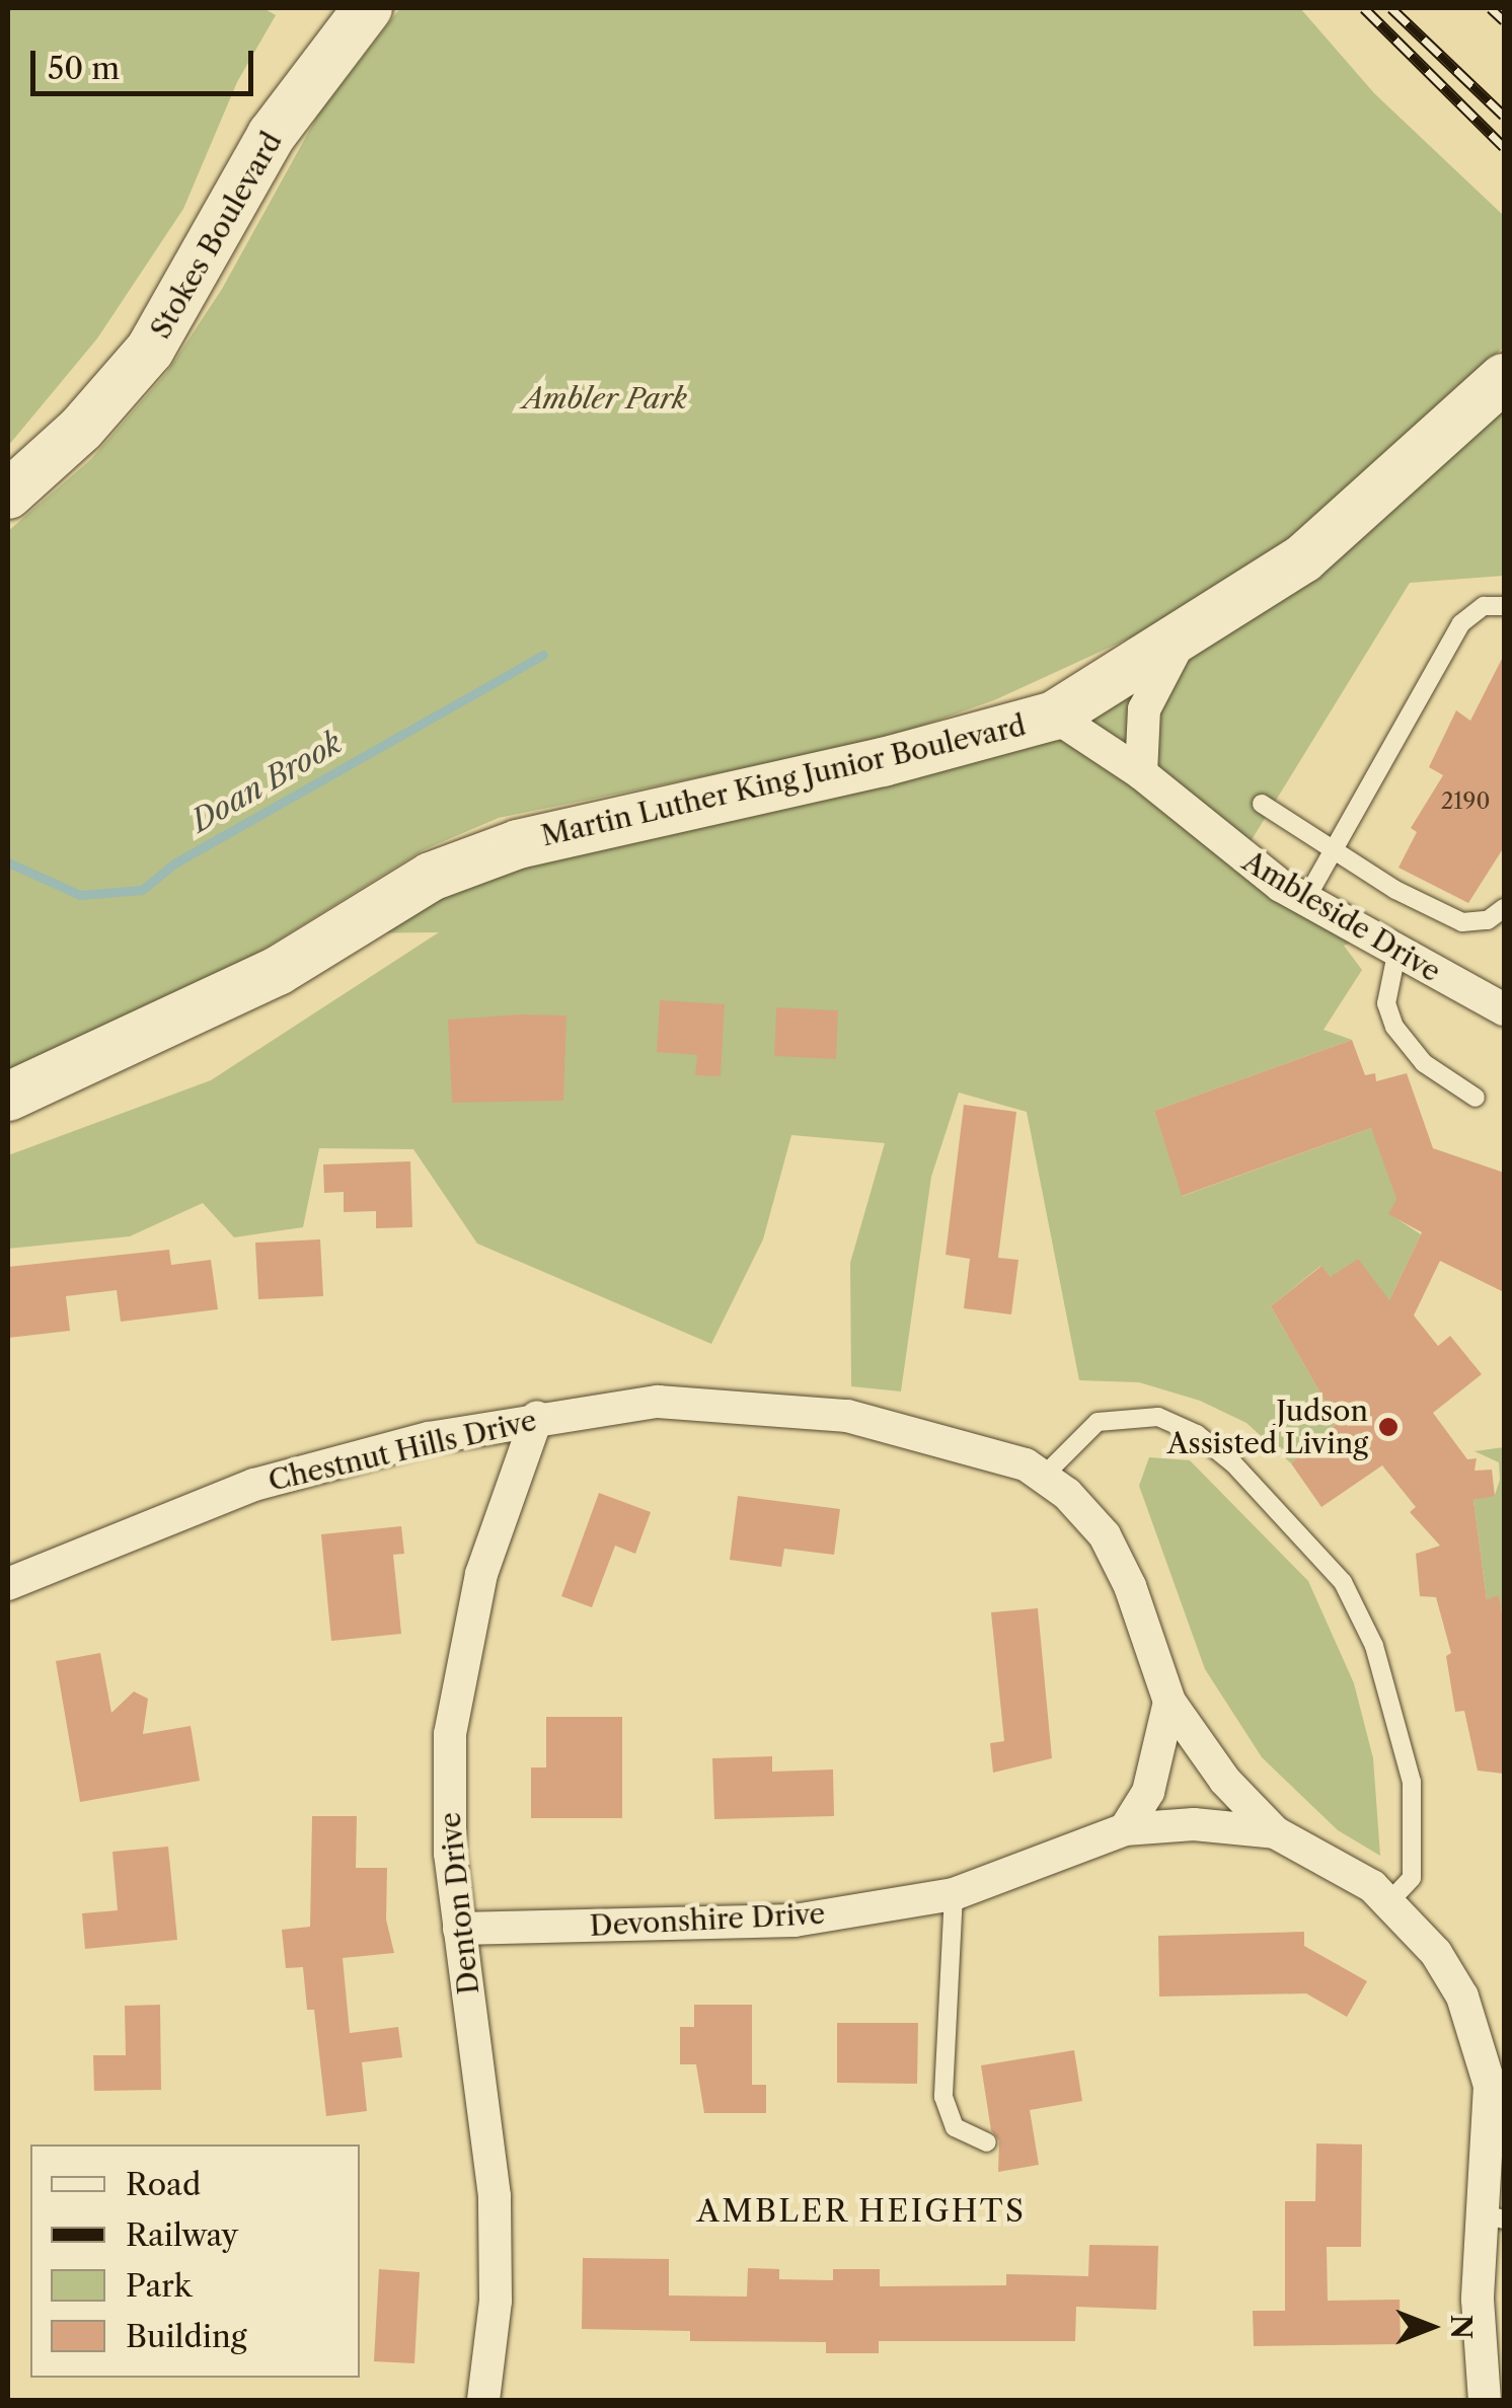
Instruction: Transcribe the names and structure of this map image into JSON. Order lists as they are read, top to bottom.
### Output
{
  "streets": {
    "main road": ["Stokes Boulevard", "Martin Luther King Junior Boulevard"],
    "street": [
      "Ambleside Drive",
      "Chestnut Hills Drive",
      "Denton Drive",
      "Devonshire Drive"
    ]
  },
  "crossings": [
    ["Martin Luther King Junior Boulevard", "Ambleside Drive"],
    ["Chestnut Hills Drive", "Denton Drive"],
    ["Chestnut Hills Drive", "Devonshire Drive"],
    ["Denton Drive", "Devonshire Drive"]
  ],
  "districts": ["AMBLER HEIGHTS"],
  "water": ["Doan Brook"],
  "parks": ["Ambler Park"],
  "places": ["Judson Assisted Living"],
  "house_numbers": ["2190"],
  "legend": [
    "Road",
    "Railway",
    "Park",
    "Building"
  ],
  "scale_bar": "50 m",
  "north": "right"
}
